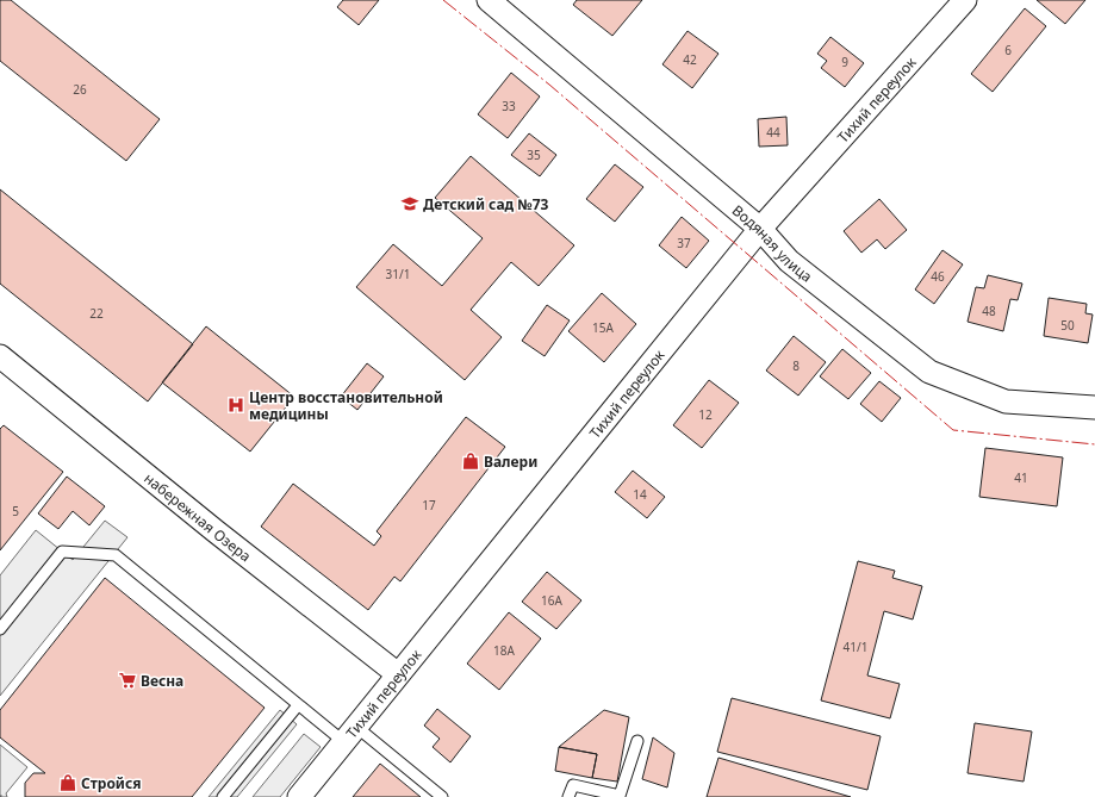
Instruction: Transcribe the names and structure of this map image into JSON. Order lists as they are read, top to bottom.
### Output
{
  "streets": {
    "street": ["Тихий переулок", "Водяная улица", "набережная Озера"]
  },
  "crossings": [
    ["Тихий переулок", "Водяная улица"],
    ["Тихий переулок", "набережная Озера"]
  ],
  "places": {
    "school or university": ["Детский сад №73"],
    "hospital": ["Центр восстановительной медицины"],
    "shop": ["Валери", "Стройся"],
    "supermarket": ["Весна"]
  },
  "house_numbers": [
    "6",
    "42",
    "9",
    "26",
    "33",
    "44",
    "35",
    "37",
    "31/1",
    "46",
    "48",
    "22",
    "50",
    "15А",
    "8",
    "12",
    "41",
    "14",
    "17",
    "5",
    "16А",
    "41/1",
    "18А"
  ]
}
